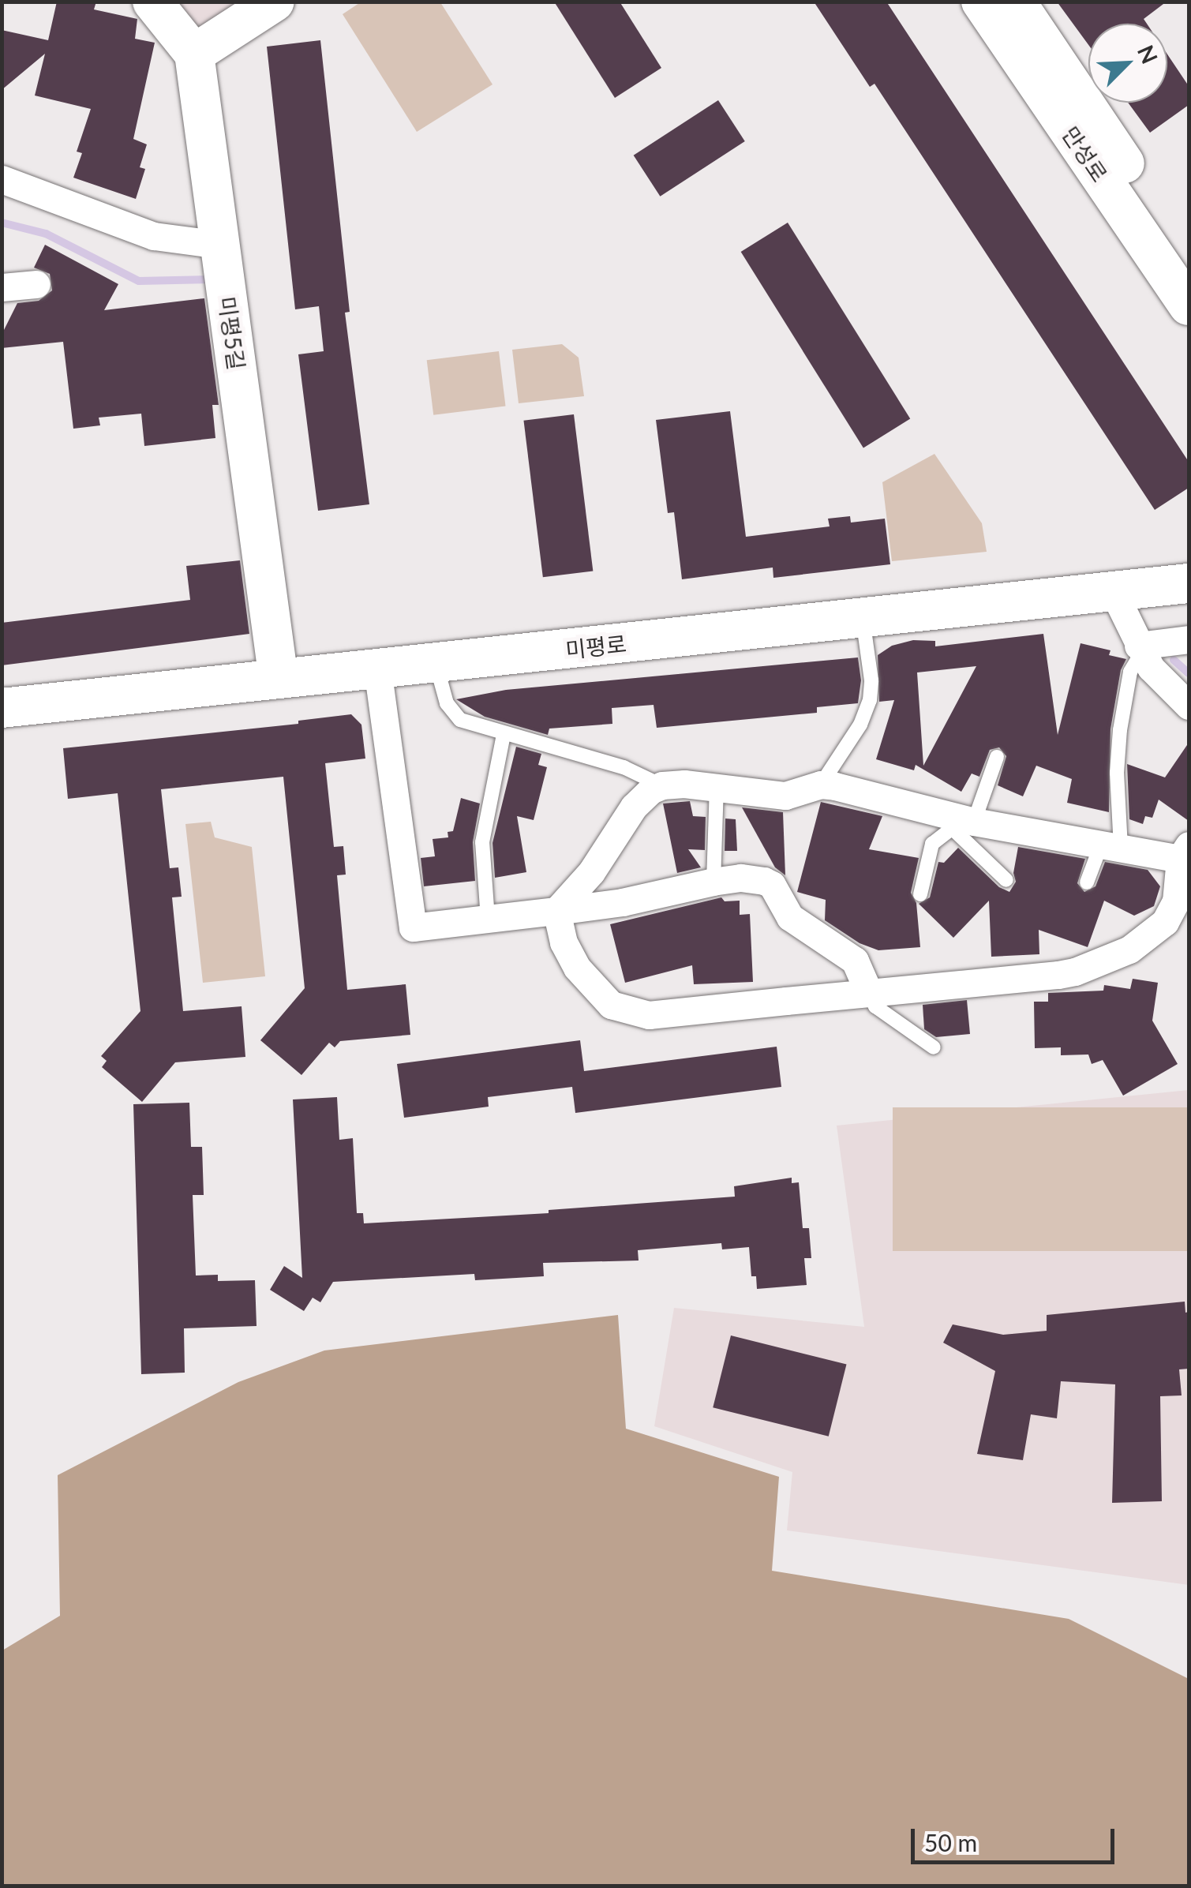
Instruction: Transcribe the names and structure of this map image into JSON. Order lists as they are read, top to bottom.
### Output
{
  "streets": {
    "street": ["만성로", "미평5길", "미평로"]
  },
  "crossings": [
    ["미평5길", "미평로"]
  ],
  "scale_bar": "50 m",
  "north": "top right"
}
